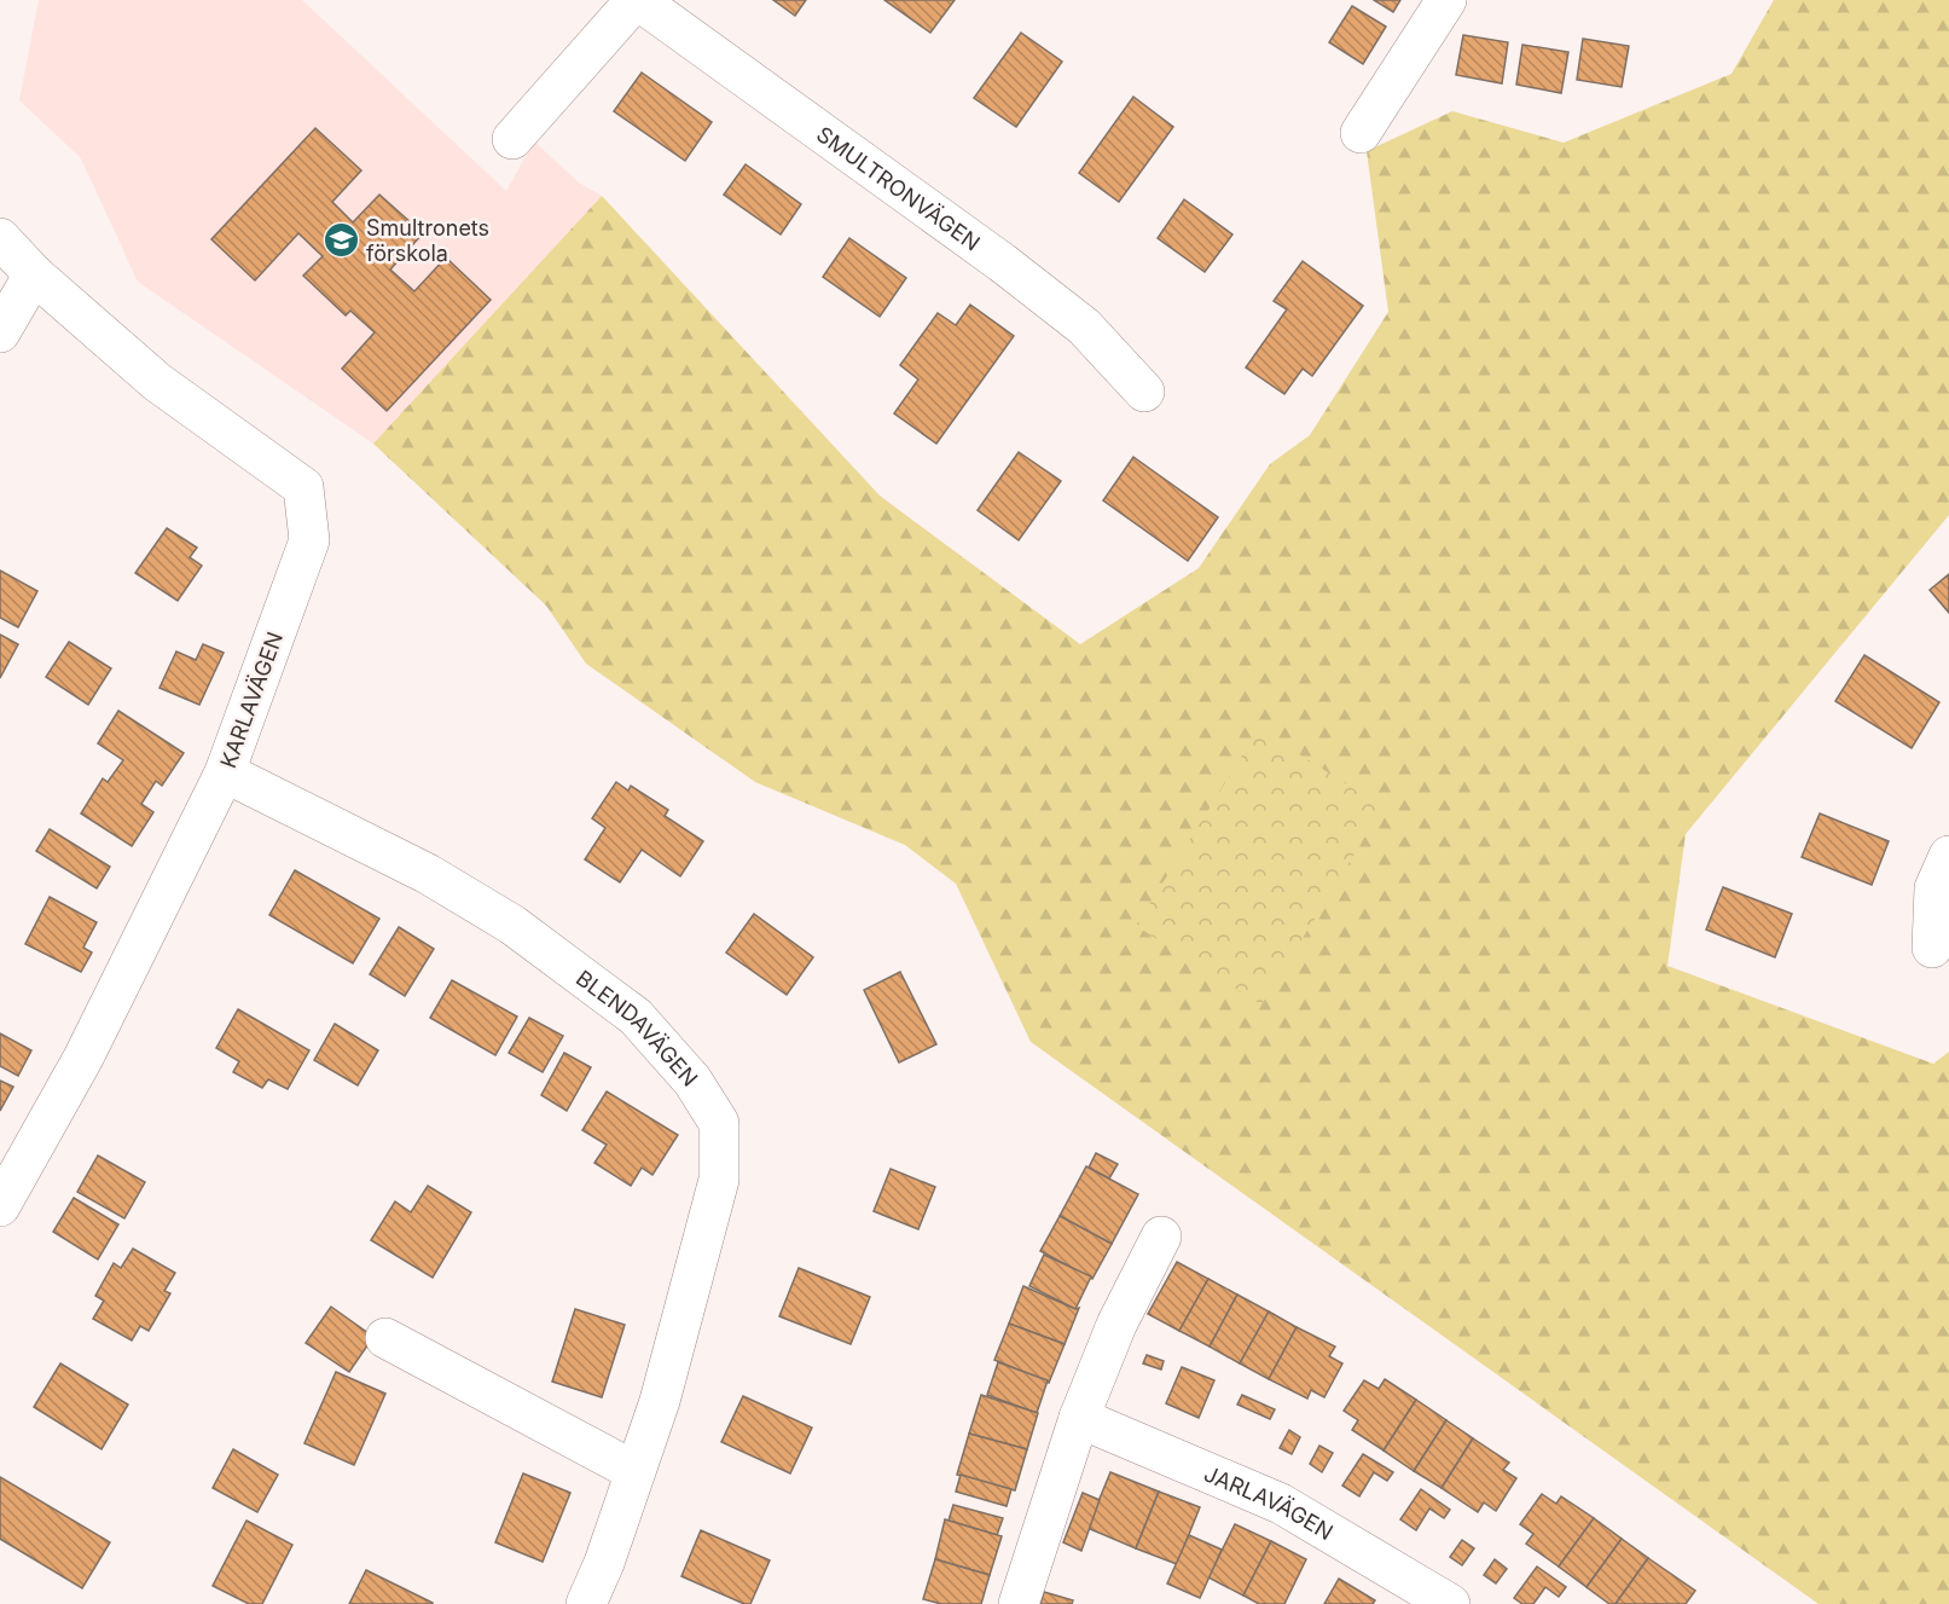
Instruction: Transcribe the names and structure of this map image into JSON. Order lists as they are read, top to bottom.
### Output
{
  "streets": {
    "street": [
      "SMULTRONVÄGEN",
      "KARLAVÄGEN",
      "BLENDAVÄGEN",
      "JARLAVÄGEN"
    ]
  },
  "crossings": [
    ["KARLAVÄGEN", "BLENDAVÄGEN"]
  ],
  "places": {
    "school or university": ["Smultronets förskola"]
  }
}
